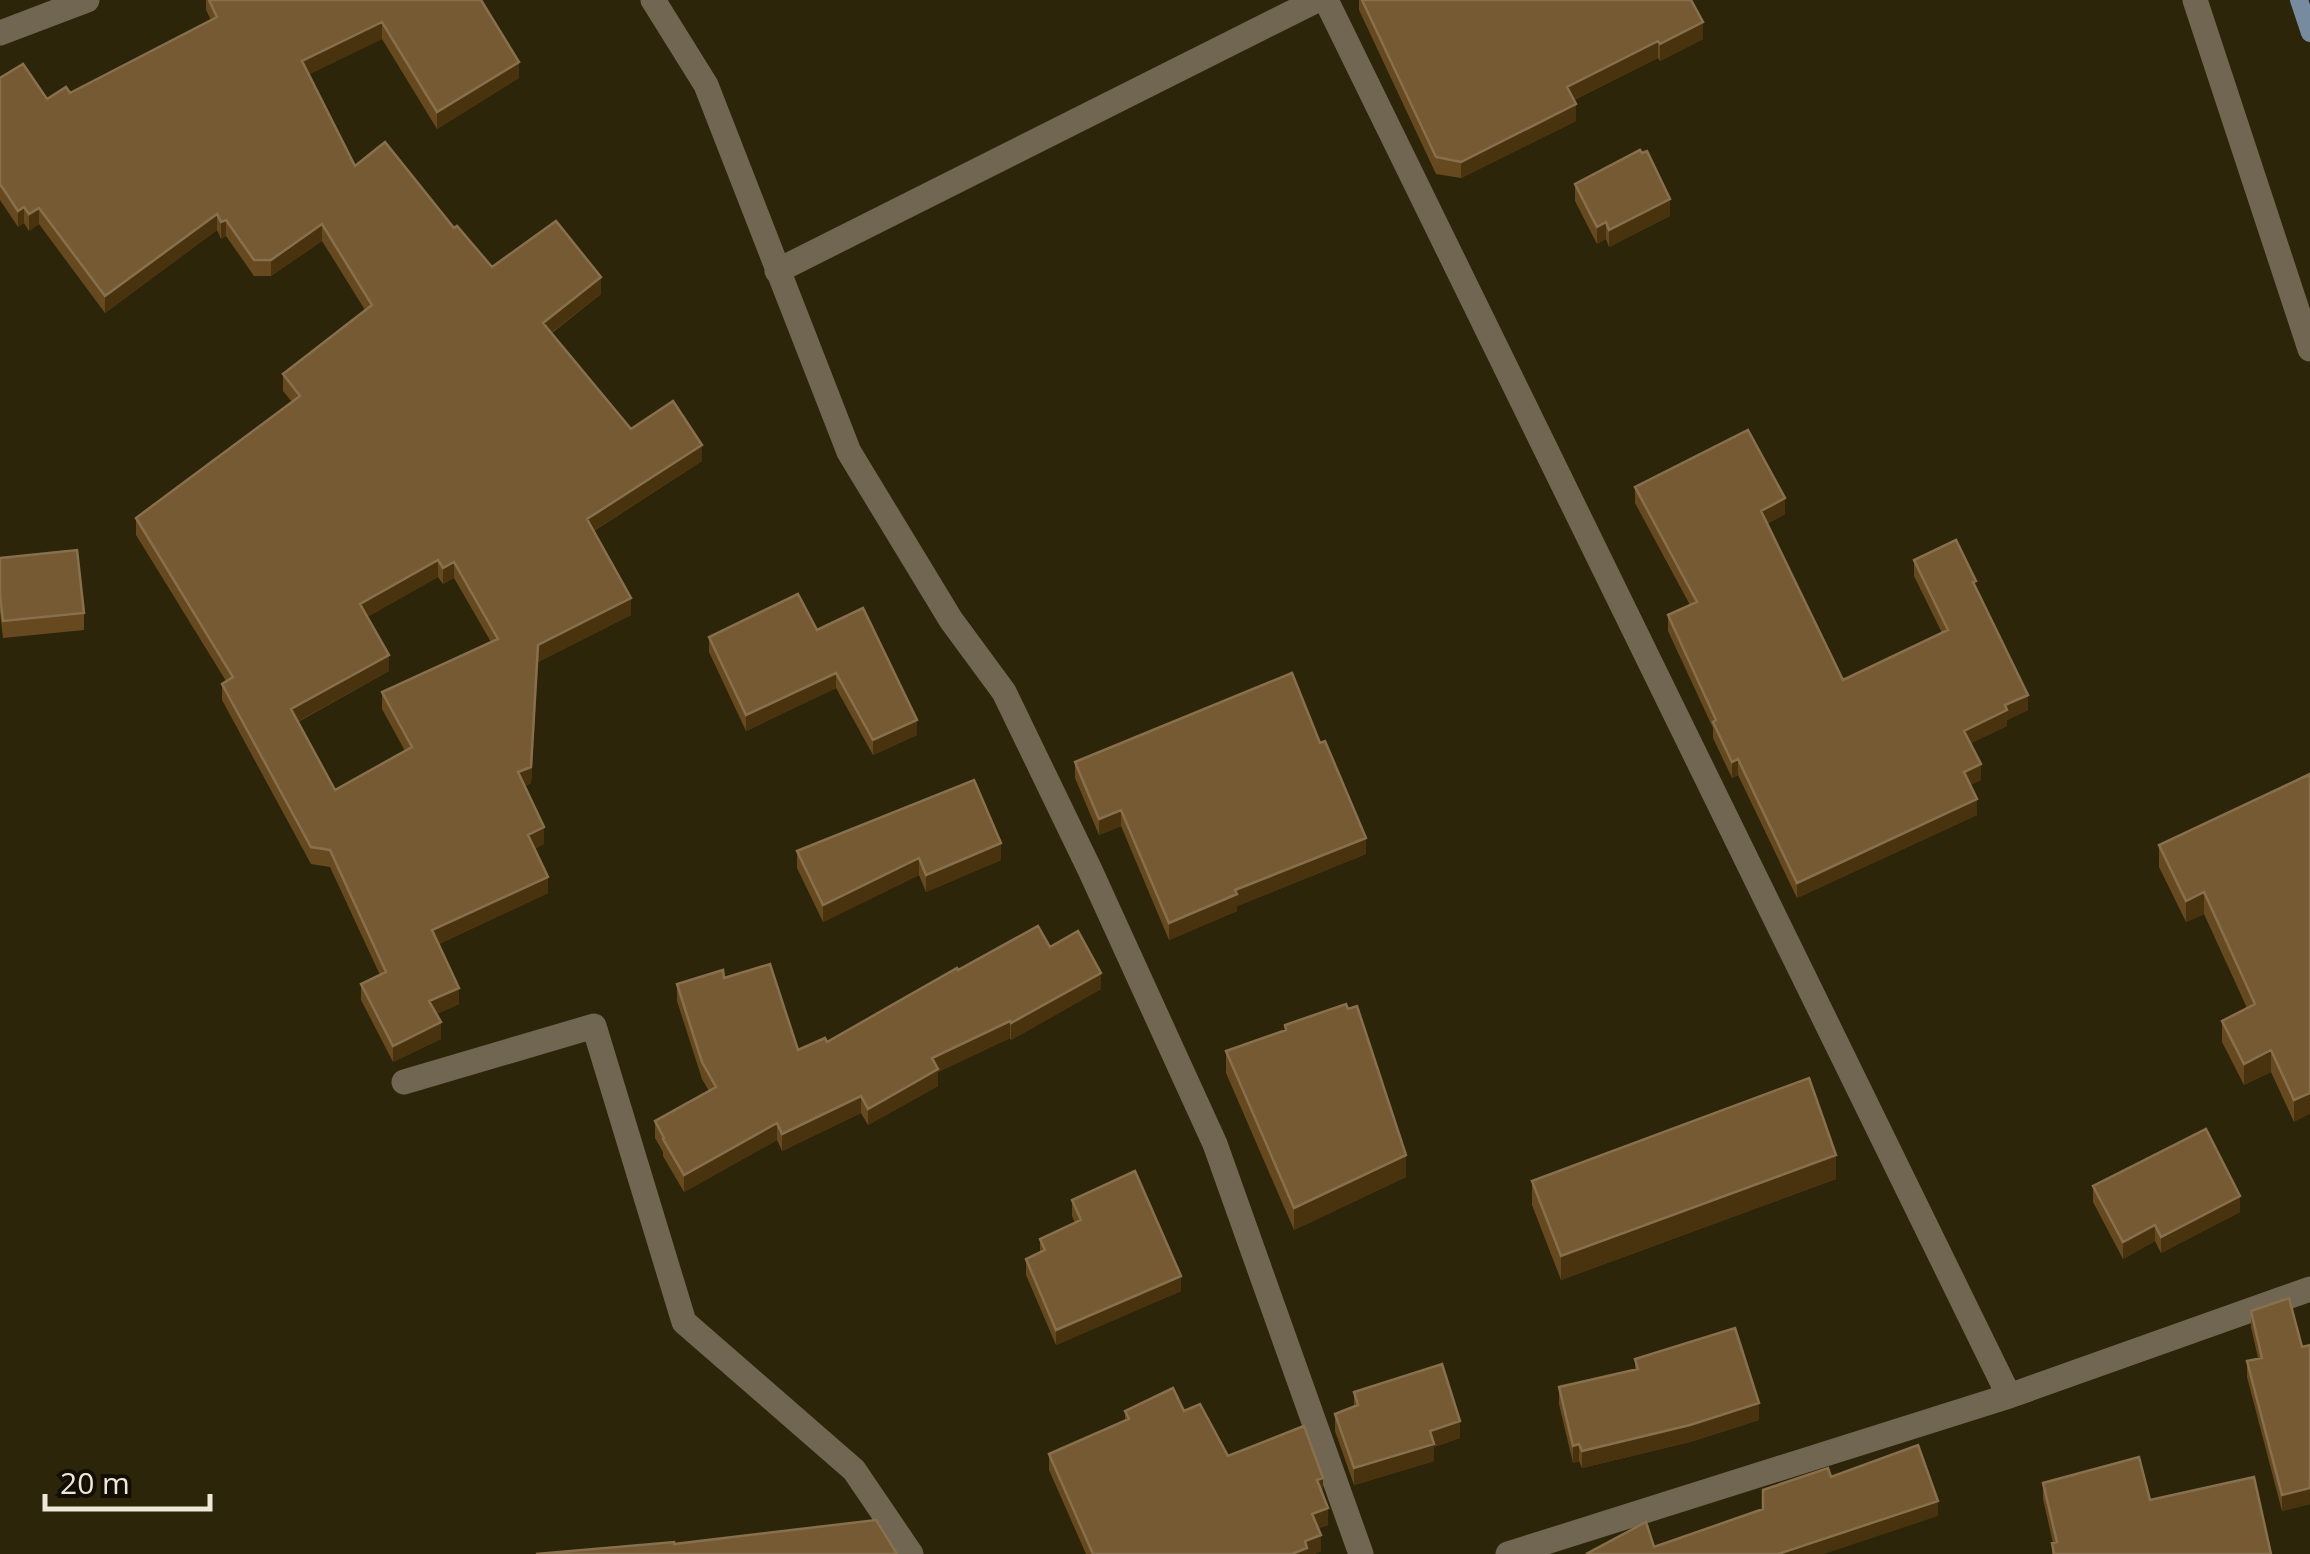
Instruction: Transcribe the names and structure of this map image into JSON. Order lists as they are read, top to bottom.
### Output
{
  "scale_bar": "20 m"
}
